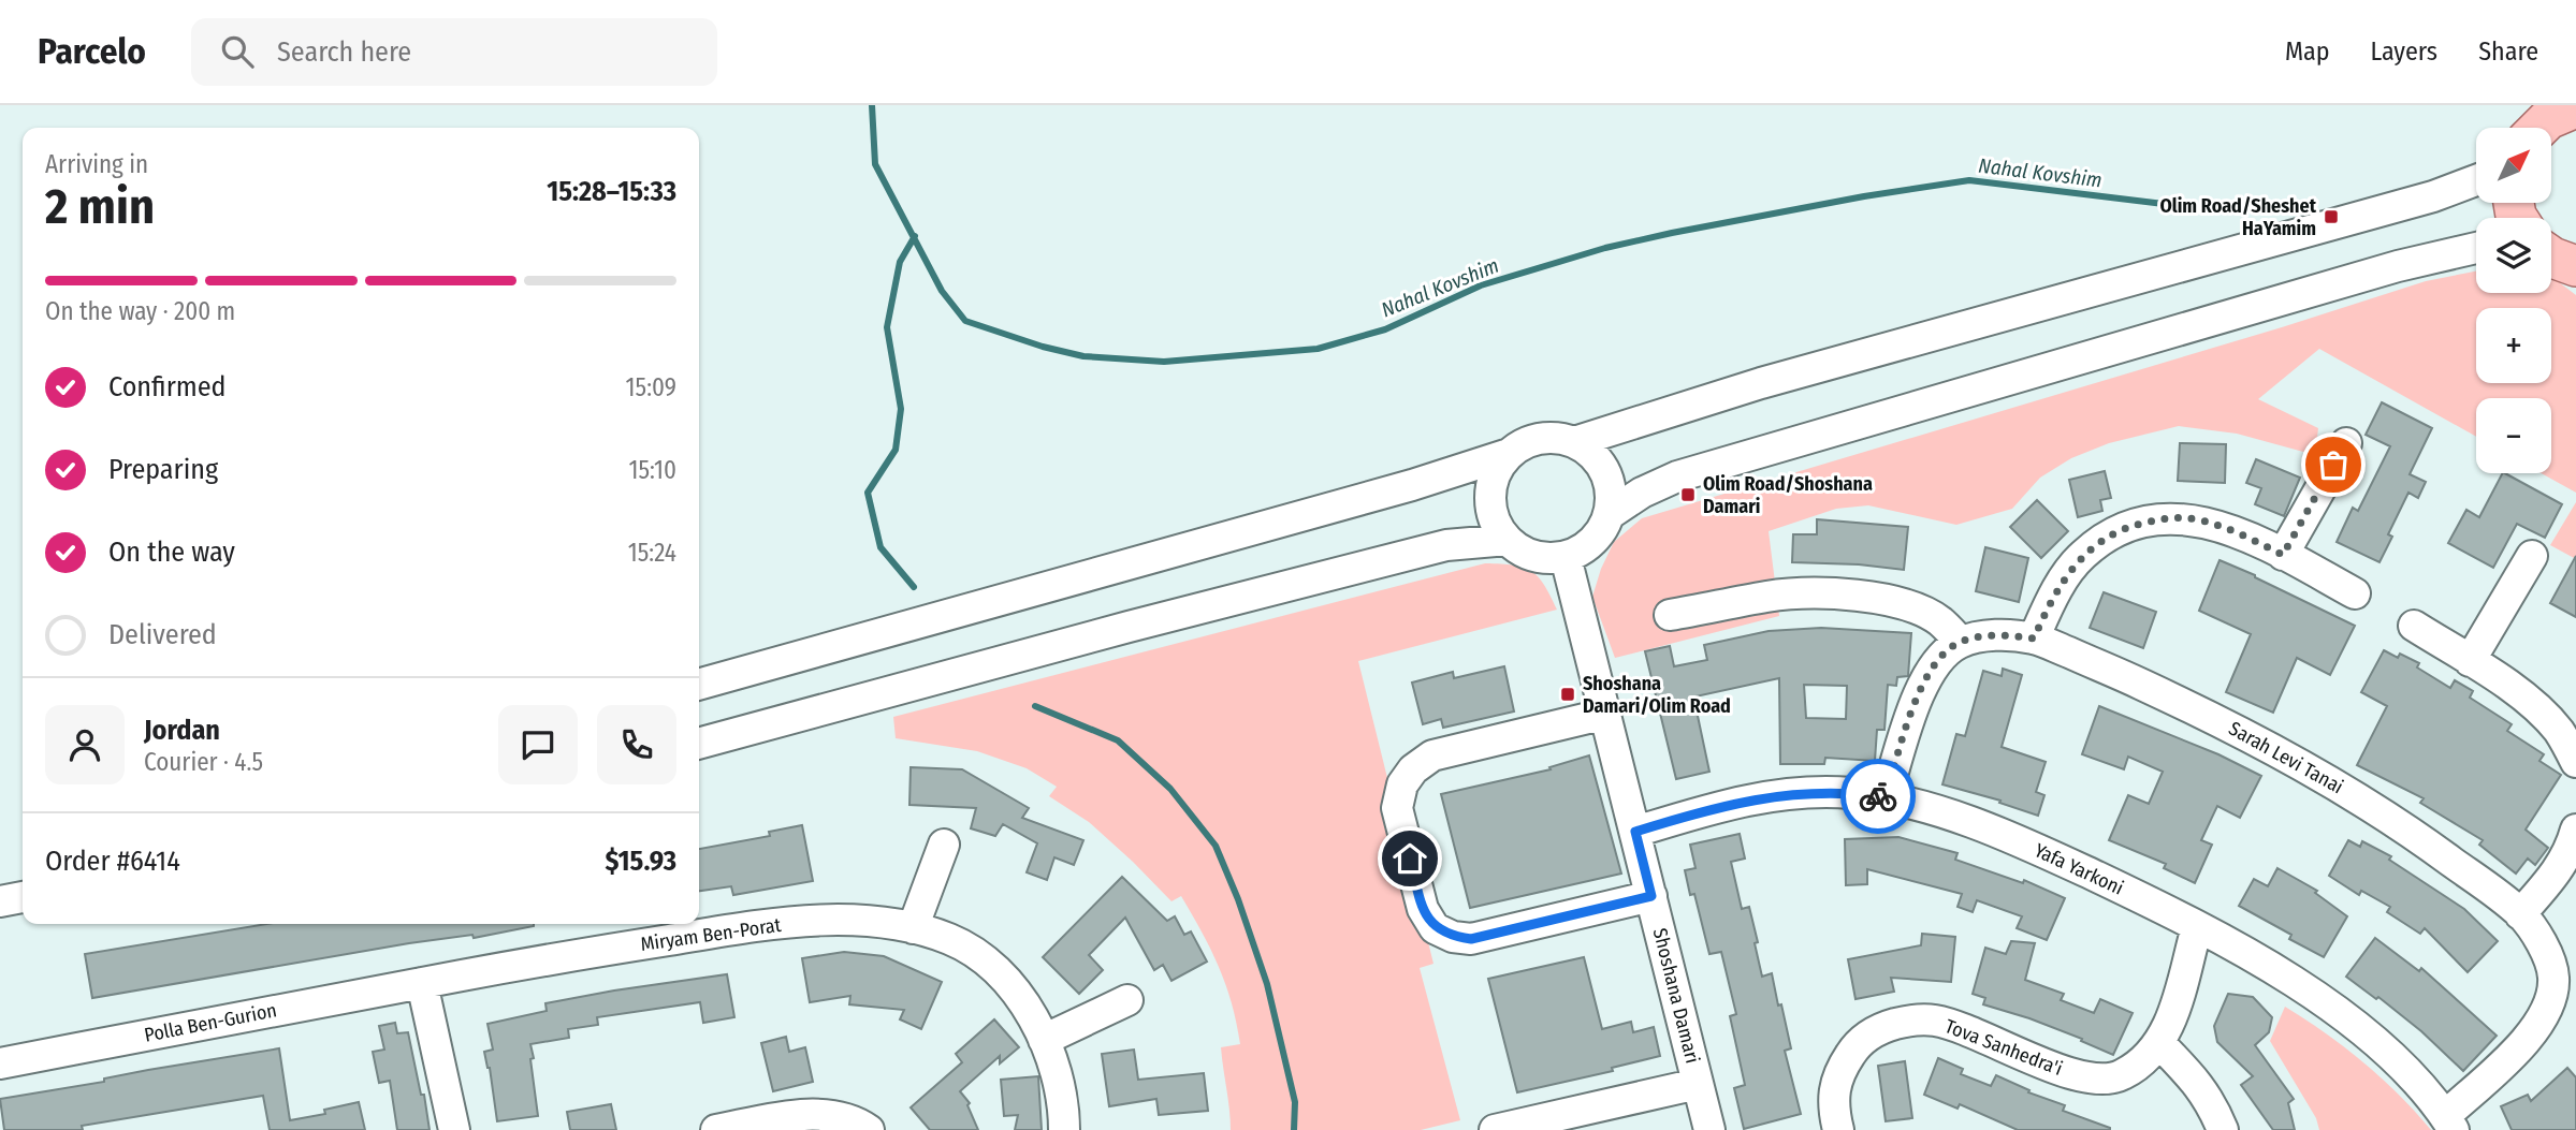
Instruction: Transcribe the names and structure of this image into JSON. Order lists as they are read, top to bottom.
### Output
{
  "streets": {
    "street": [
      "Sarah Levi Tanai",
      "Yafa Yarkoni",
      "Miryam Ben-Porat",
      "Shoshana Damari",
      "Polla Ben-Gurion",
      "Tova Sanhedra'i"
    ]
  },
  "crossings": [
    ["Sarah Levi Tanai", "Yafa Yarkoni"],
    ["Yafa Yarkoni", "Shoshana Damari"],
    ["Yafa Yarkoni", "Tova Sanhedra'i"],
    ["Miryam Ben-Porat", "Polla Ben-Gurion"]
  ],
  "water": ["Nahal Kovshim"],
  "places": {
    "transit": ["Olim Road/Sheshet HaYamim", "Olim Road/Shoshana Damari", "Shoshana Damari/Olim Road"]
  },
  "north": "top right",
  "page": {
    "header": "Parcelo",
    "search": "Search here",
    "nav": ["Map", "Layers", "Share"],
    "map_buttons": ["+", "−"],
    "heading": ["2 min", "Arriving in", "15:28–15:33"],
    "panel": [
      "Jordan",
      "Courier · 4.5",
      "Order #6414",
      "$15.93"
    ],
    "bar": "On the way · 200 m",
    "list": [
      ["Confirmed", "15:09"],
      ["Preparing", "15:10"],
      ["On the way", "15:24"],
      "Delivered"
    ]
  }
}
